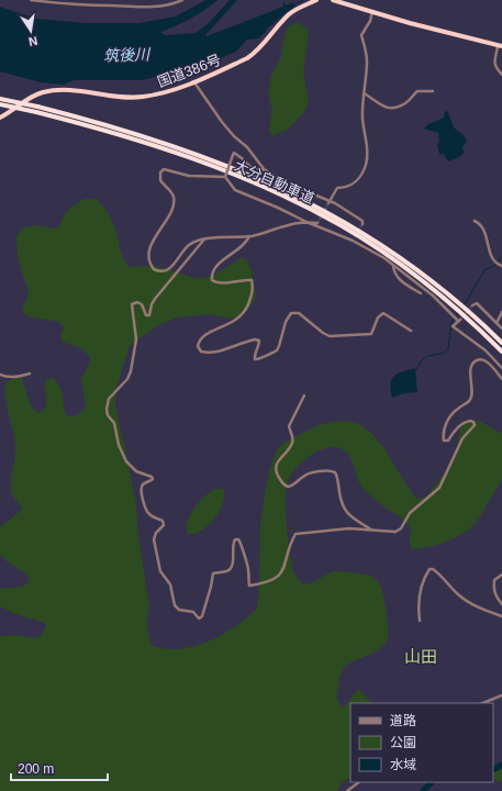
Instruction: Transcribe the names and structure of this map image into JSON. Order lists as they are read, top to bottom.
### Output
{
  "streets": {
    "highway": ["国道386号", "大分自動車道"]
  },
  "districts": ["山田"],
  "water": ["筑後川"],
  "legend": ["道路", "公園", "水域"],
  "scale_bar": "200 m",
  "north": "bottom"
}
